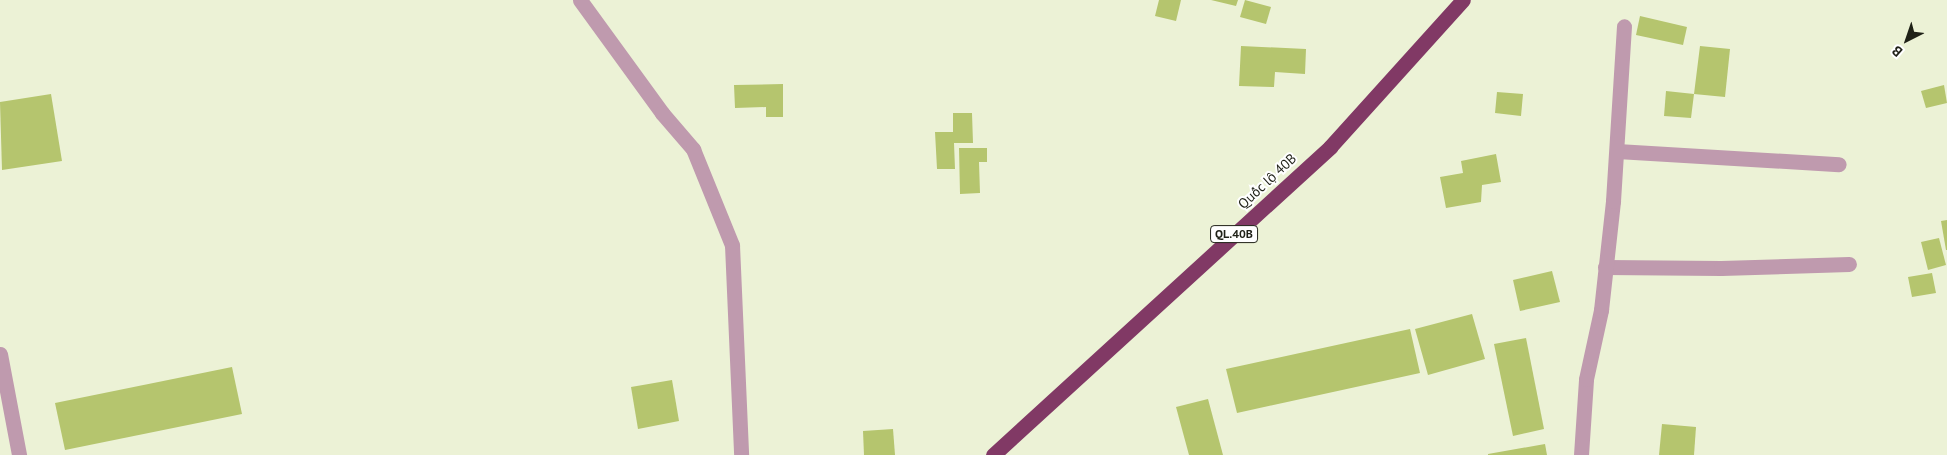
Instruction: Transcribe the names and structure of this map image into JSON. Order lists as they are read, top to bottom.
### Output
{
  "streets": {
    "highway": ["Quốc lộ 40B", "QL.40B"]
  },
  "north": "bottom left"
}
